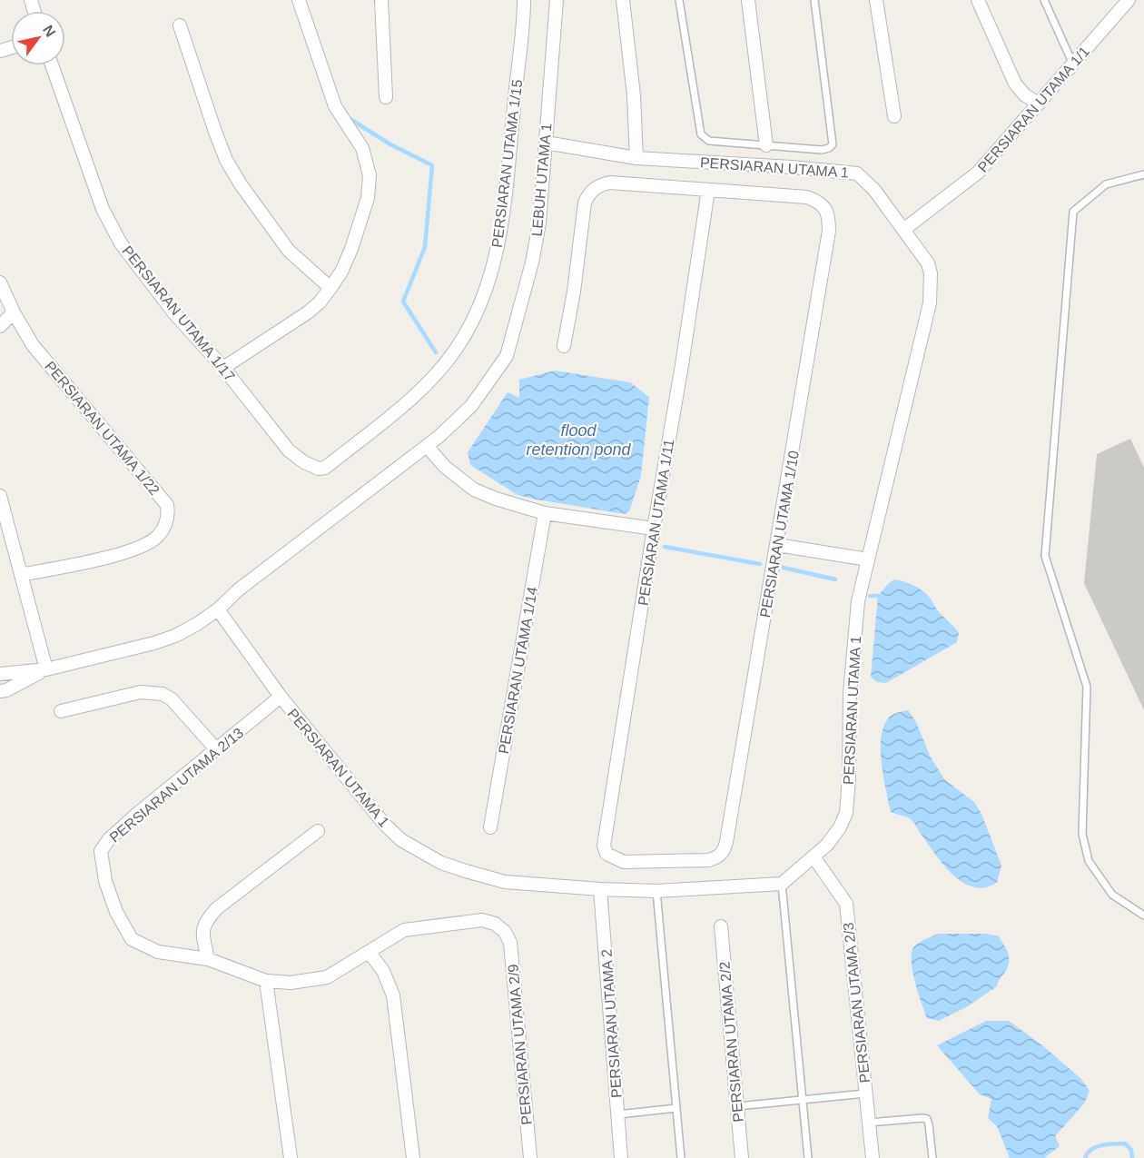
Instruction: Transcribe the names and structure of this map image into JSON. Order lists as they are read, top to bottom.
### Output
{
  "streets": {
    "street": [
      "PERSIARAN UTAMA 1/1",
      "PERSIARAN UTAMA 1/15",
      "PERSIARAN UTAMA 1",
      "LEBUH UTAMA 1",
      "PERSIARAN UTAMA 1/17",
      "PERSIARAN UTAMA 1/22",
      "PERSIARAN UTAMA 1/11",
      "PERSIARAN UTAMA 1/10",
      "PERSIARAN UTAMA 1/14",
      "PERSIARAN UTAMA 2/13",
      "PERSIARAN UTAMA 2/3",
      "PERSIARAN UTAMA 2",
      "PERSIARAN UTAMA 2/2",
      "PERSIARAN UTAMA 2/9"
    ]
  },
  "crossings": [
    ["PERSIARAN UTAMA 1/1", "PERSIARAN UTAMA 1"],
    ["PERSIARAN UTAMA 1/15", "PERSIARAN UTAMA 1/17"],
    ["PERSIARAN UTAMA 1", "LEBUH UTAMA 1"],
    ["PERSIARAN UTAMA 1", "PERSIARAN UTAMA 2/13"],
    ["PERSIARAN UTAMA 1", "PERSIARAN UTAMA 2/3"],
    ["PERSIARAN UTAMA 1", "PERSIARAN UTAMA 2"],
    ["PERSIARAN UTAMA 1/11", "PERSIARAN UTAMA 1/10"],
    ["PERSIARAN UTAMA 2/13", "PERSIARAN UTAMA 2/9"]
  ],
  "water": ["flood retention pond"],
  "north": "top right"
}
